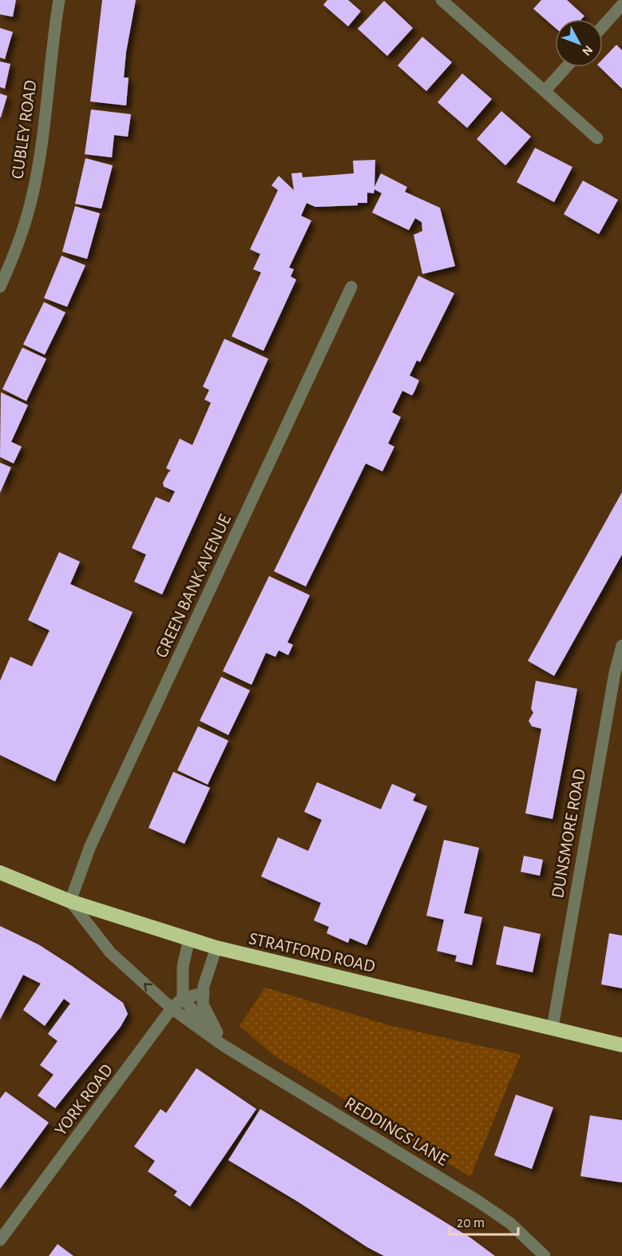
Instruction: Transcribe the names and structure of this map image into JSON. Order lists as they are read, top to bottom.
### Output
{
  "streets": {
    "highway": ["STRATFORD ROAD"],
    "street": [
      "CUBLEY ROAD",
      "GREEN BANK AVENUE",
      "DUNSMORE ROAD",
      "YORK ROAD",
      "REDDINGS LANE"
    ]
  },
  "crossings": [
    ["GREEN BANK AVENUE", "STRATFORD ROAD"],
    ["GREEN BANK AVENUE", "REDDINGS LANE"],
    ["DUNSMORE ROAD", "STRATFORD ROAD"],
    ["STRATFORD ROAD", "REDDINGS LANE"],
    ["YORK ROAD", "REDDINGS LANE"]
  ],
  "scale_bar": "20 m",
  "north": "bottom right"
}
